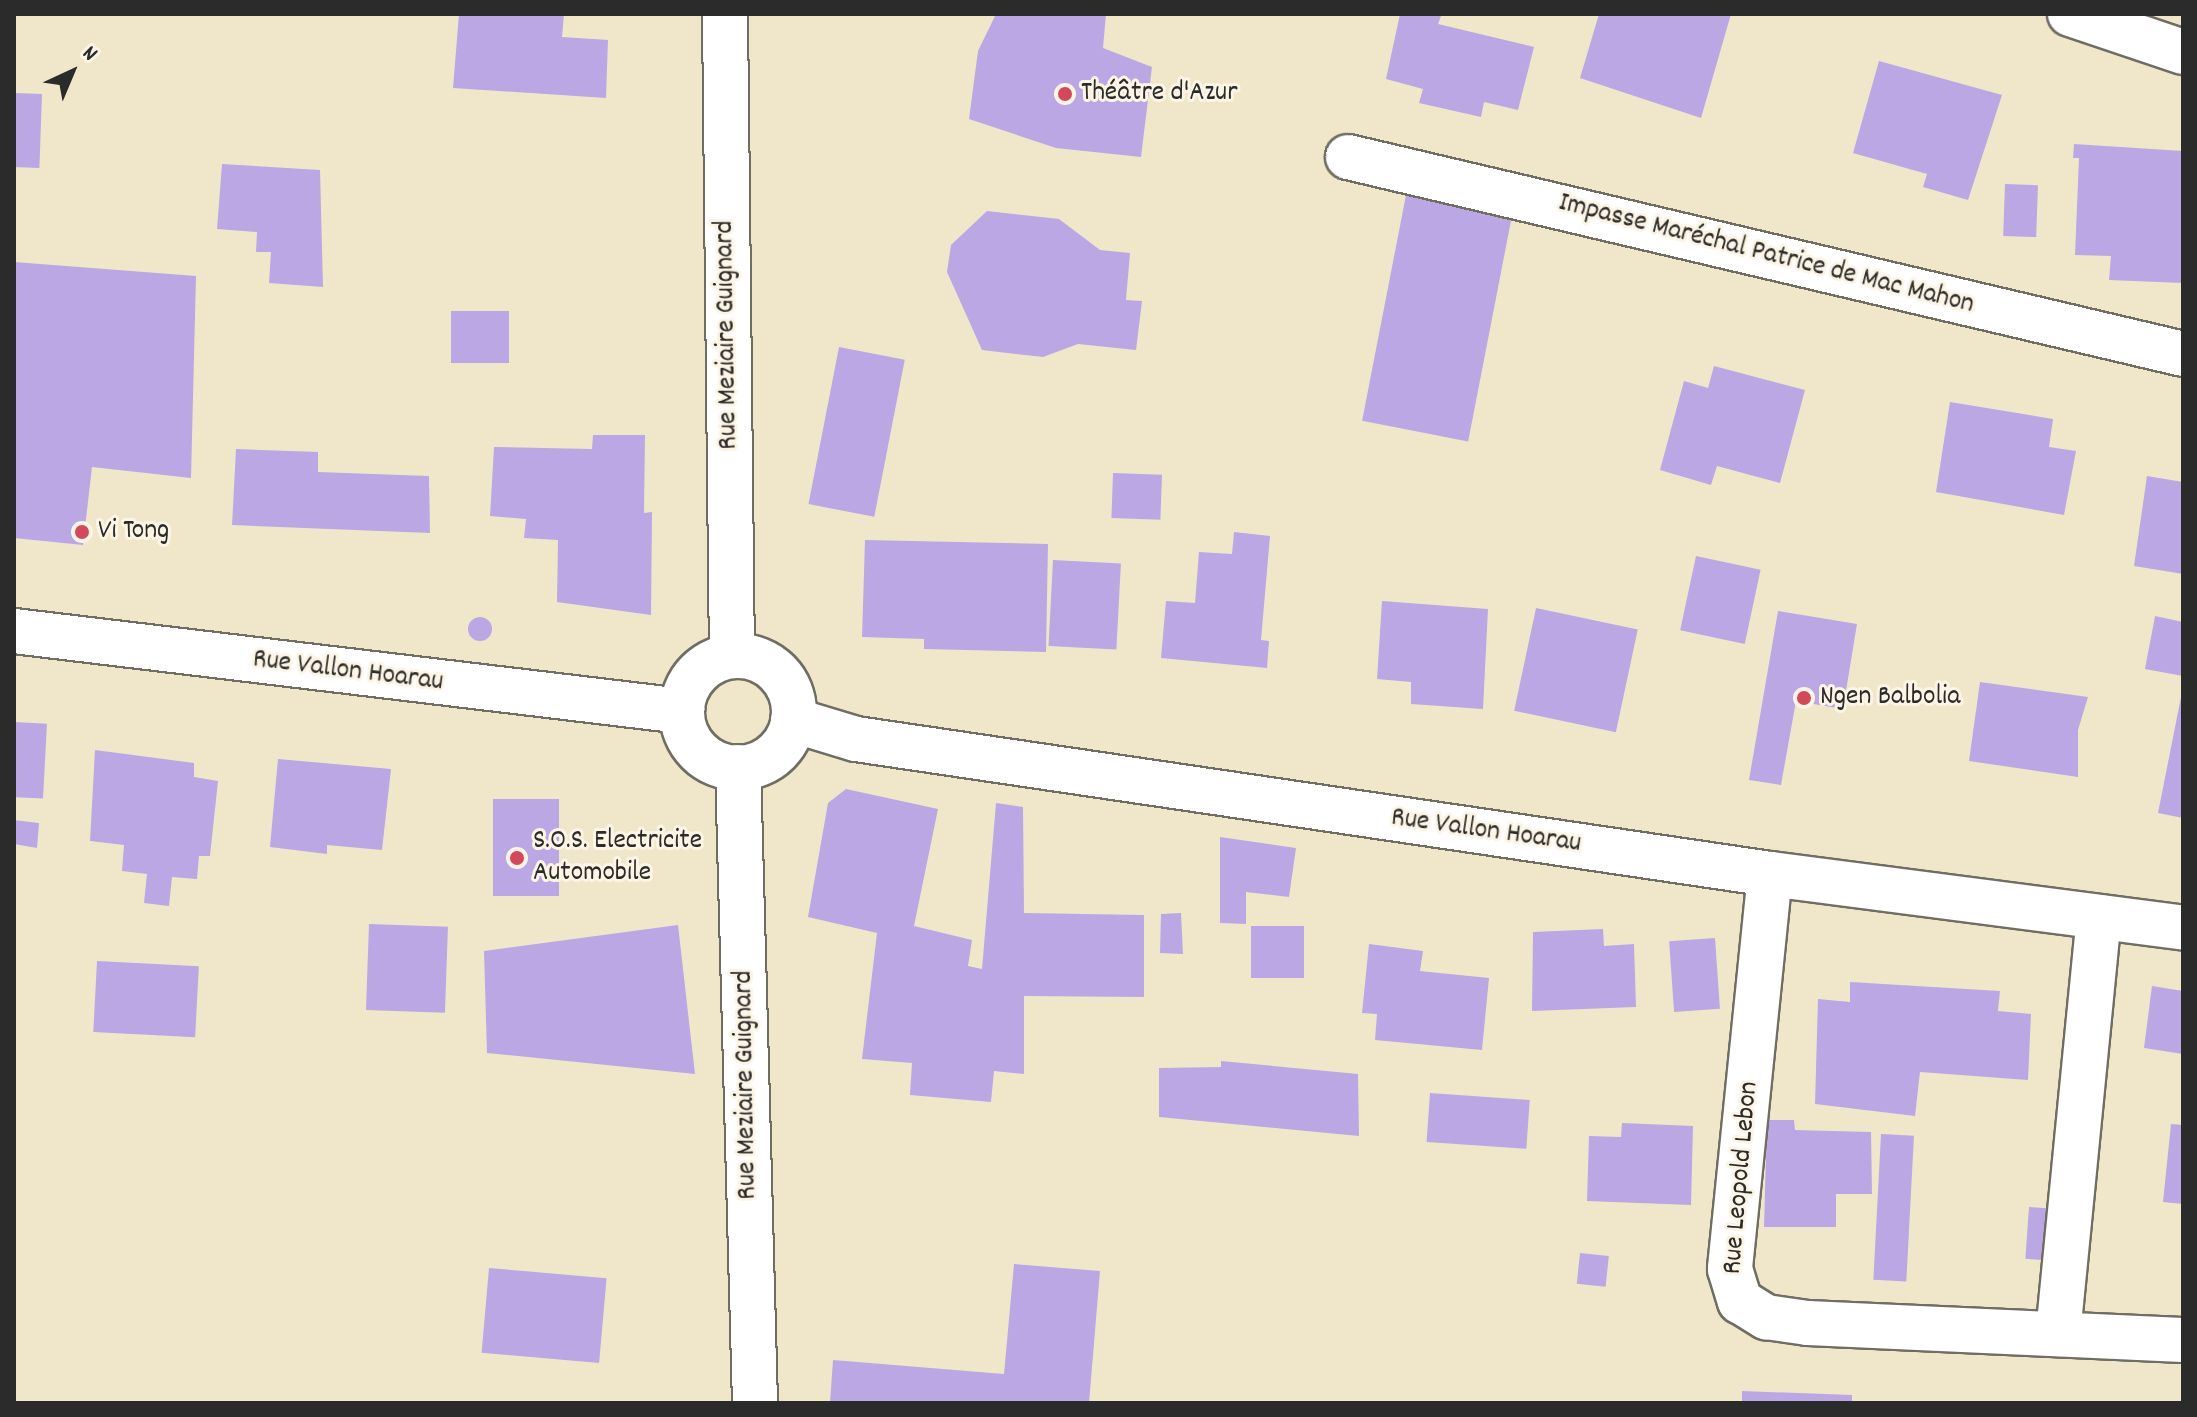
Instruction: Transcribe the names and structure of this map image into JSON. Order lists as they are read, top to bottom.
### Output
{
  "streets": {
    "street": [
      "Impasse Maréchal Patrice de Mac Mahon",
      "Rue Meziaire Guignard",
      "Rue Vallon Hoarau",
      "Rue Leopold Lebon"
    ]
  },
  "crossings": [
    ["Rue Meziaire Guignard", "Rue Vallon Hoarau"],
    ["Rue Vallon Hoarau", "Rue Leopold Lebon"]
  ],
  "places": [
    "Théâtre d'Azur",
    "Vi Tong",
    "Ngen Balbolia",
    "S.O.S. Electricite Automobile"
  ],
  "north": "top right"
}
